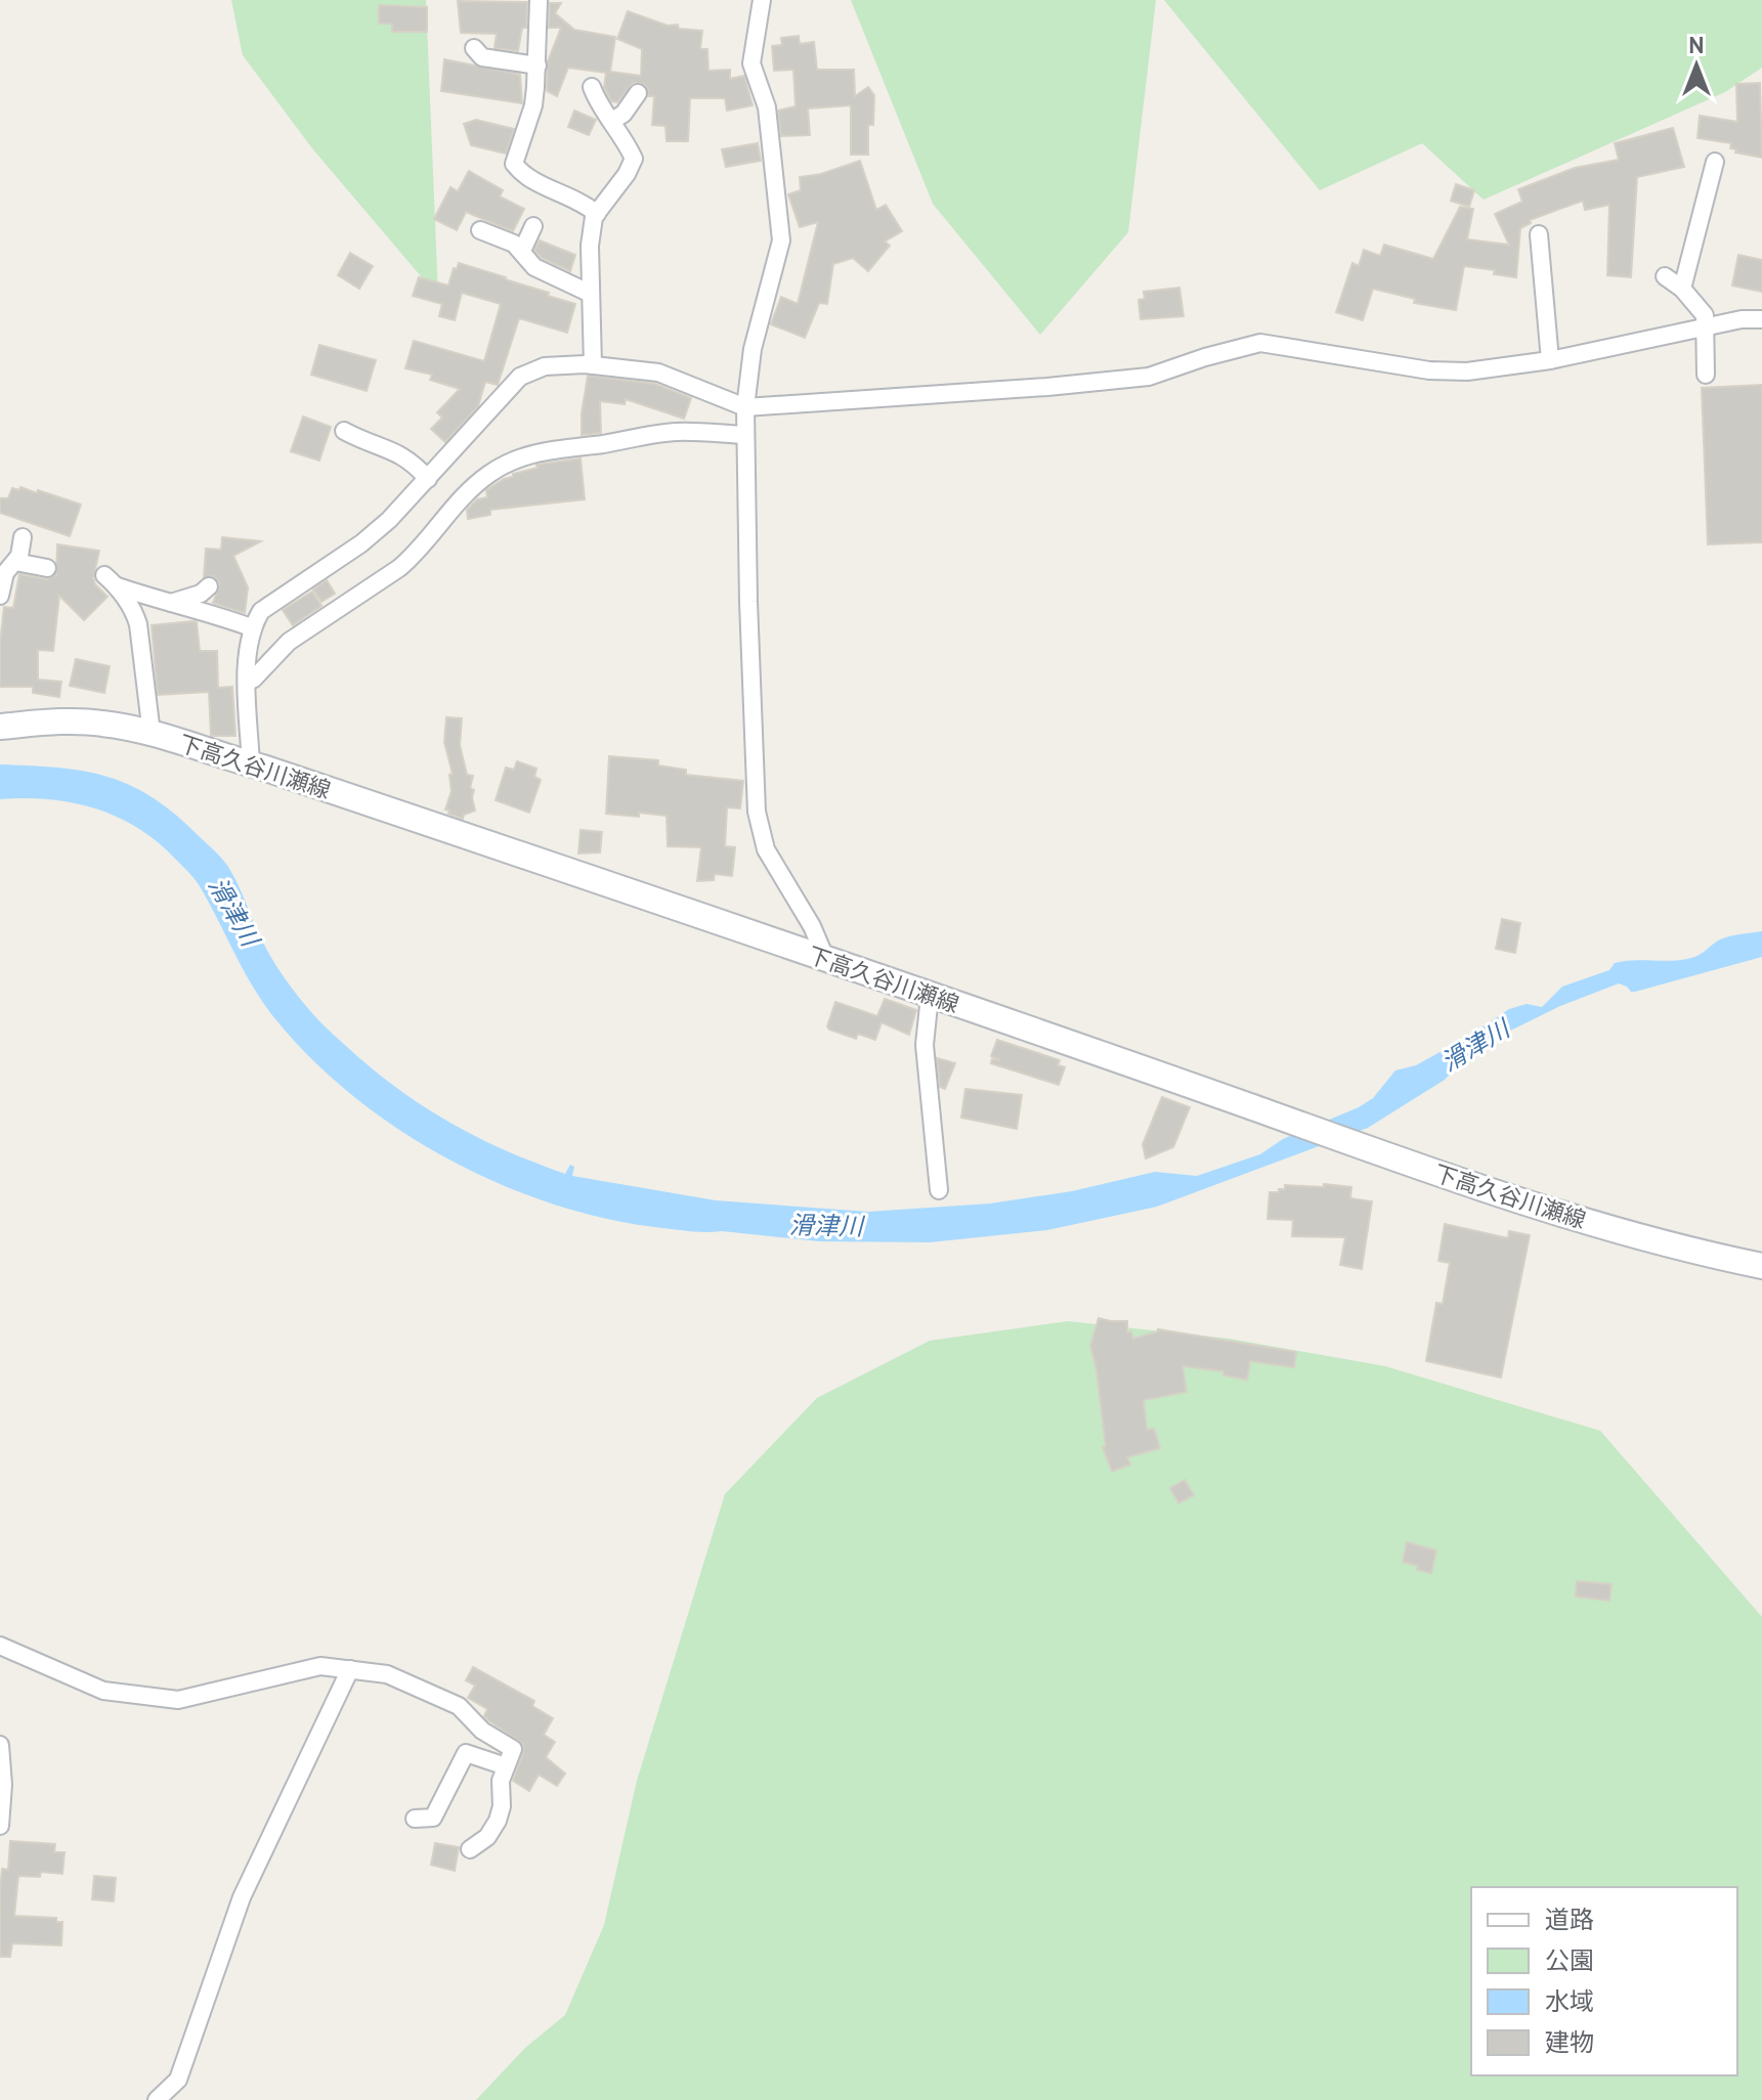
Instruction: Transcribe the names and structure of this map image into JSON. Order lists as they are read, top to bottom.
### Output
{
  "streets": {
    "main road": ["下高久谷川瀬線"]
  },
  "water": ["滑津川"],
  "legend": [
    "道路",
    "公園",
    "水域",
    "建物"
  ],
  "north": "top"
}
